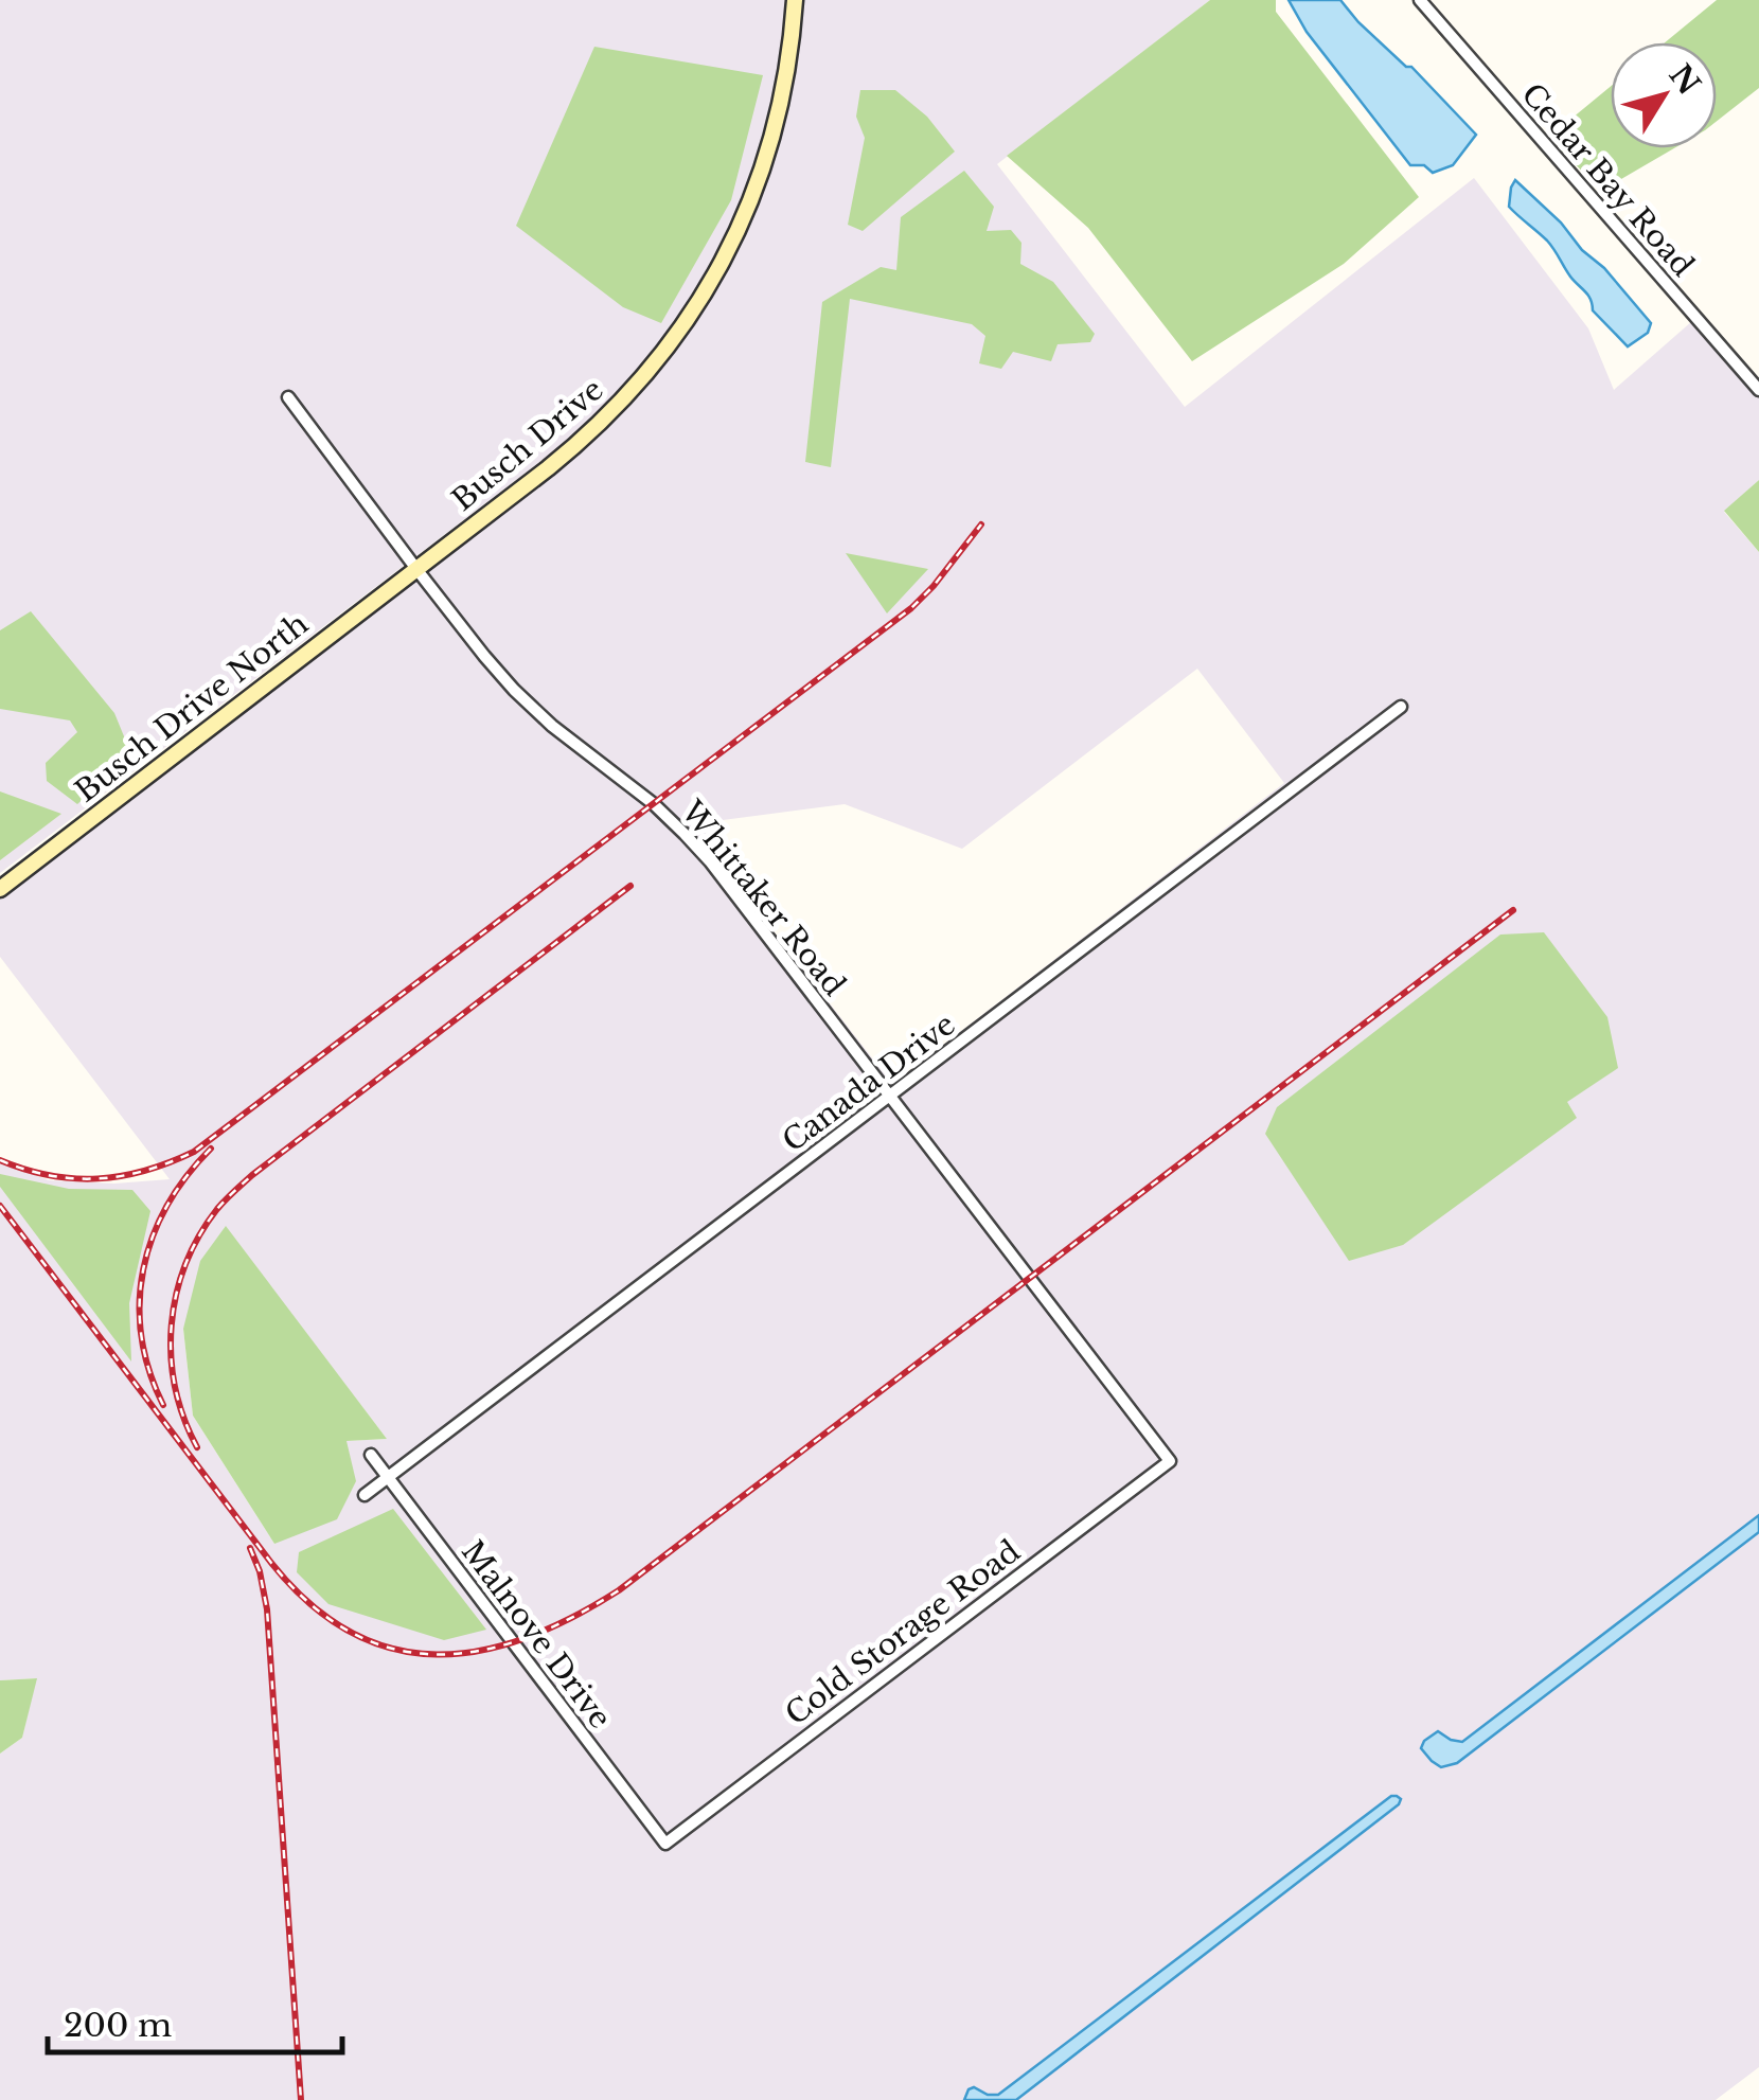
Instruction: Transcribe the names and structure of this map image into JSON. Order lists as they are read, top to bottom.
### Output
{
  "streets": {
    "street": [
      "Cedar Bay Road",
      "Busch Drive",
      "Busch Drive North",
      "Whittaker Road",
      "Canada Drive",
      "Cold Storage Road",
      "Malnove Drive"
    ]
  },
  "crossings": [
    ["Busch Drive", "Busch Drive North"],
    ["Busch Drive", "Whittaker Road"],
    ["Busch Drive North", "Whittaker Road"],
    ["Whittaker Road", "Canada Drive"],
    ["Whittaker Road", "Cold Storage Road"],
    ["Canada Drive", "Malnove Drive"],
    ["Cold Storage Road", "Malnove Drive"]
  ],
  "scale_bar": "200 m",
  "north": "top right"
}
